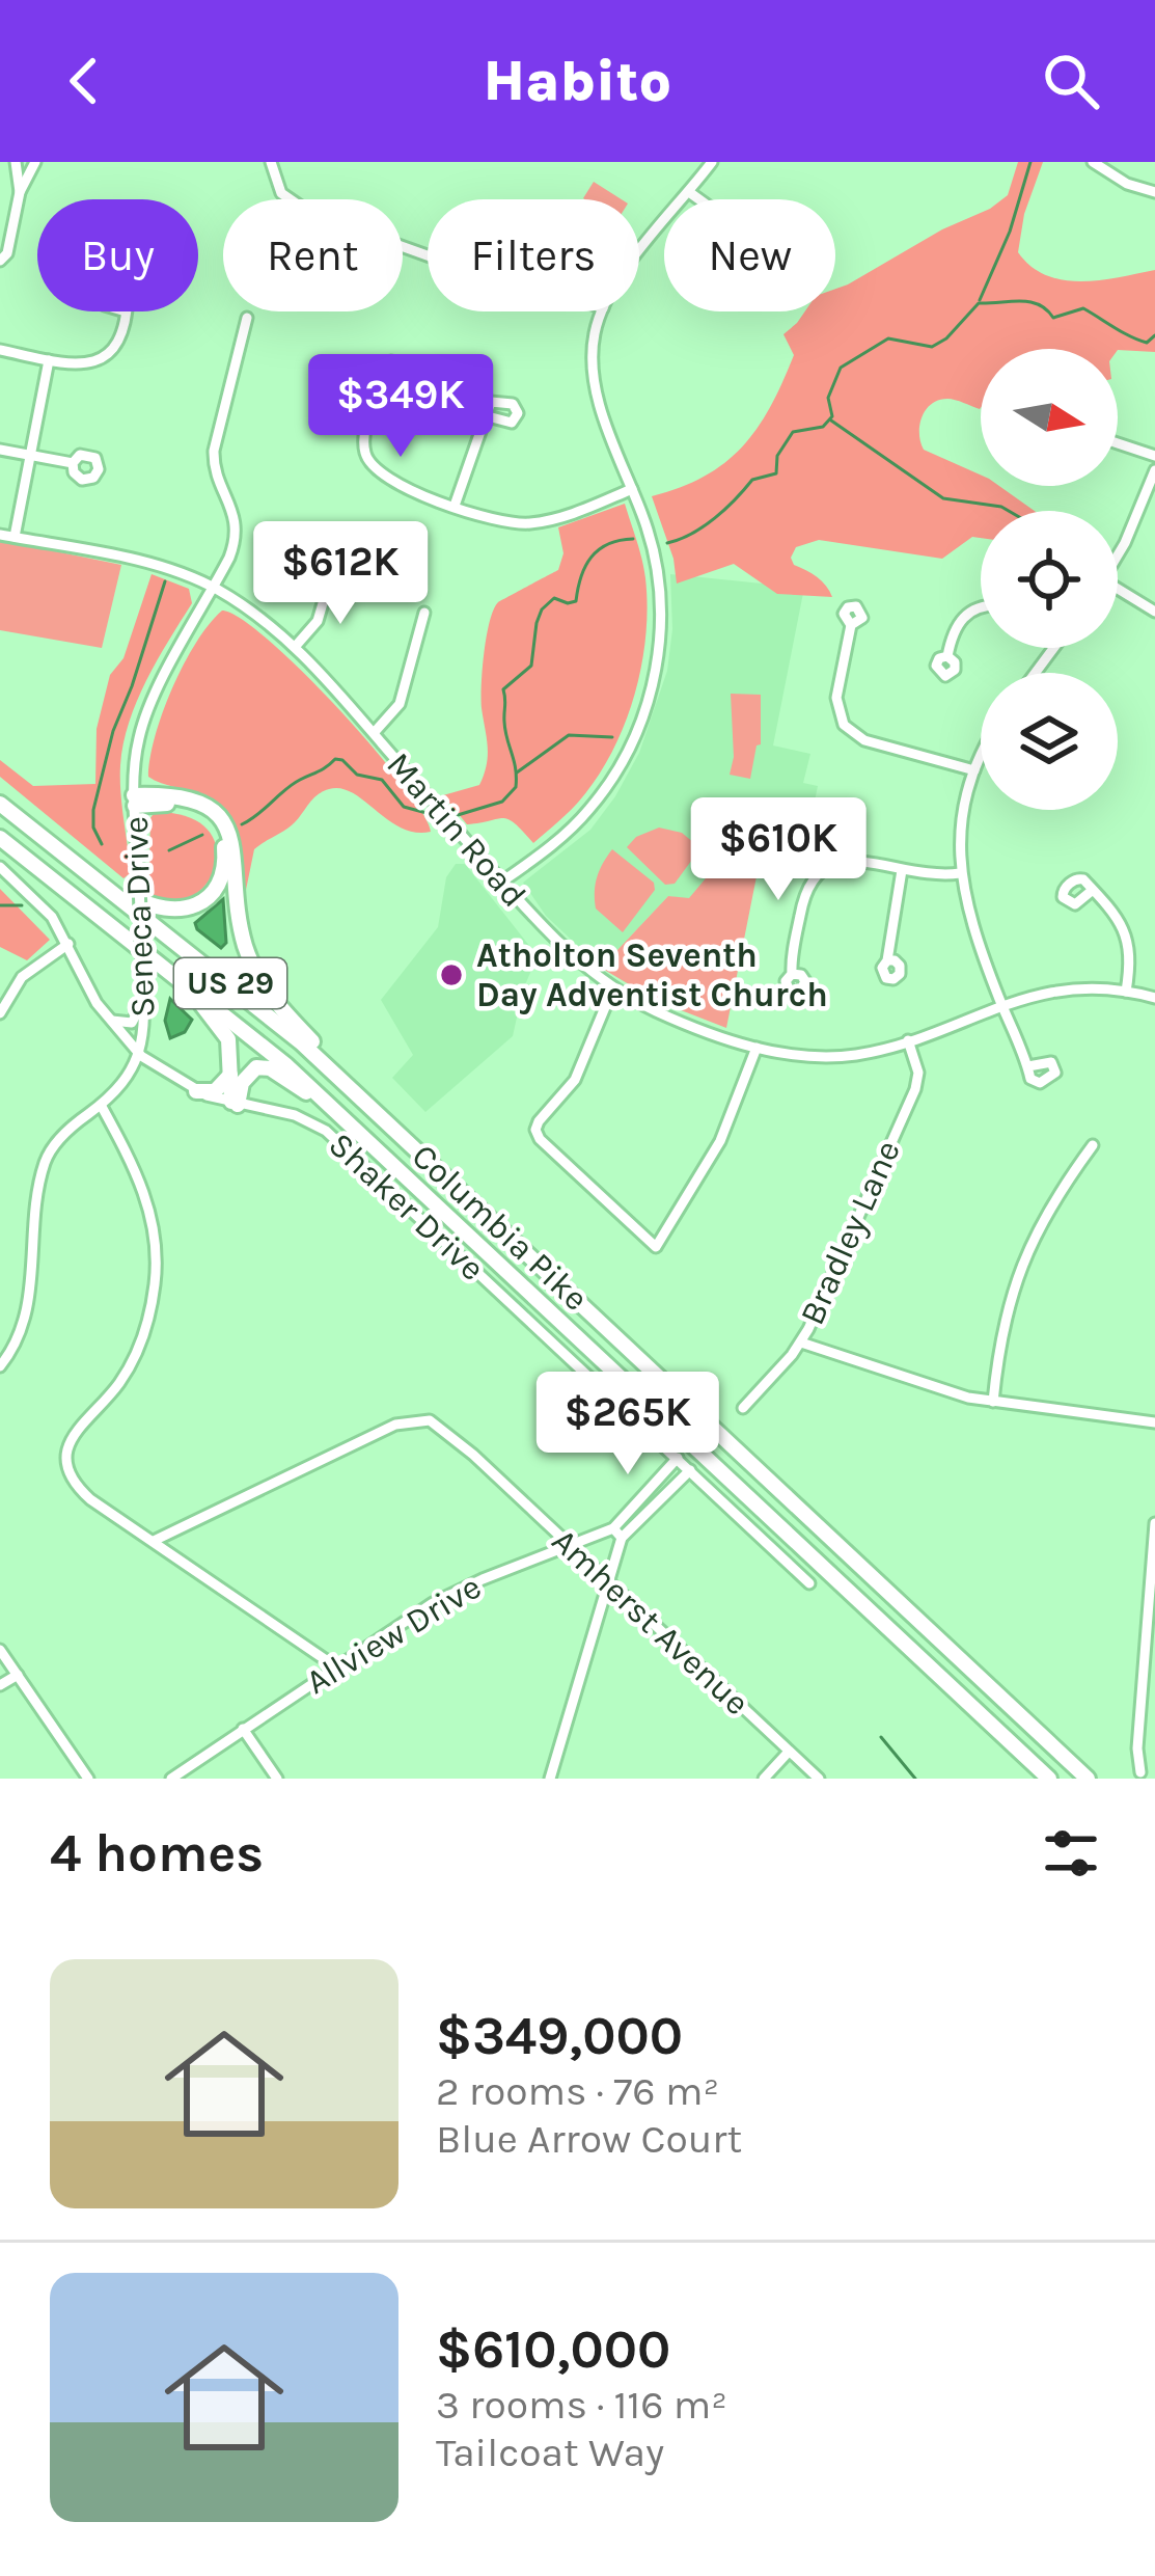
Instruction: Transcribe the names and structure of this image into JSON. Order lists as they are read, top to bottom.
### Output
{
  "streets": {
    "highway": ["US 29", "Columbia Pike"],
    "street": [
      "Martin Road",
      "Seneca Drive",
      "Shaker Drive",
      "Bradley Lane",
      "Amherst Avenue",
      "Allview Drive"
    ]
  },
  "crossings": [
    ["Martin Road", "Seneca Drive"],
    ["Martin Road", "Bradley Lane"],
    ["Seneca Drive", "Shaker Drive"],
    ["Shaker Drive", "Allview Drive"],
    ["Amherst Avenue", "Allview Drive"]
  ],
  "places": ["Atholton Seventh Day Adventist Church"],
  "north": "right",
  "page": {
    "header": "Habito",
    "chip": [
      "Buy",
      "Rent",
      "Filters",
      "New"
    ],
    "price": [
      "$349K",
      "$612K",
      "$610K",
      "$265K"
    ],
    "heading": "4 homes",
    "list": [
      {
        "name": "$349,000",
        "note": "2 rooms · 76 m² · Blue Arrow Court"
      },
      {
        "name": "$610,000",
        "note": "3 rooms · 116 m² · Tailcoat Way"
      }
    ]
  }
}
